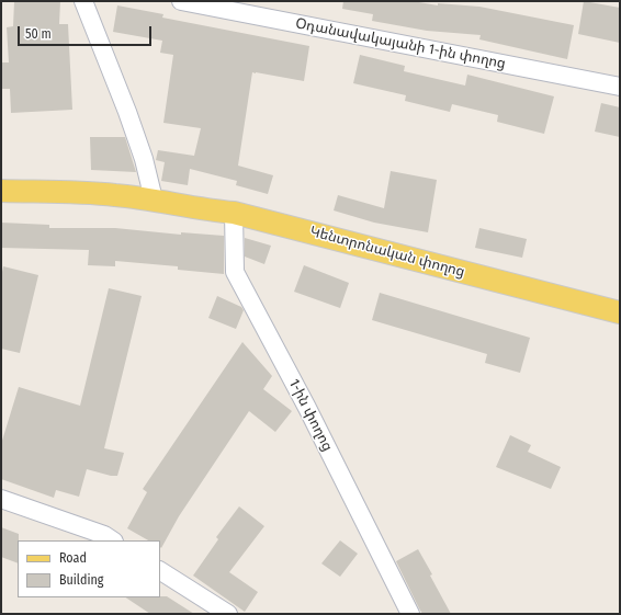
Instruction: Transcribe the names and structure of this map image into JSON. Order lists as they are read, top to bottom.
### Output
{
  "streets": {
    "main road": ["Կենտրոնական փողոց"],
    "street": ["Օդանավակայանի 1-ին փողոց", "1-ին փողոց"]
  },
  "crossings": [
    ["Կենտրոնական փողոց", "1-ին փողոց"]
  ],
  "legend": ["Road", "Building"],
  "scale_bar": "50 m"
}
